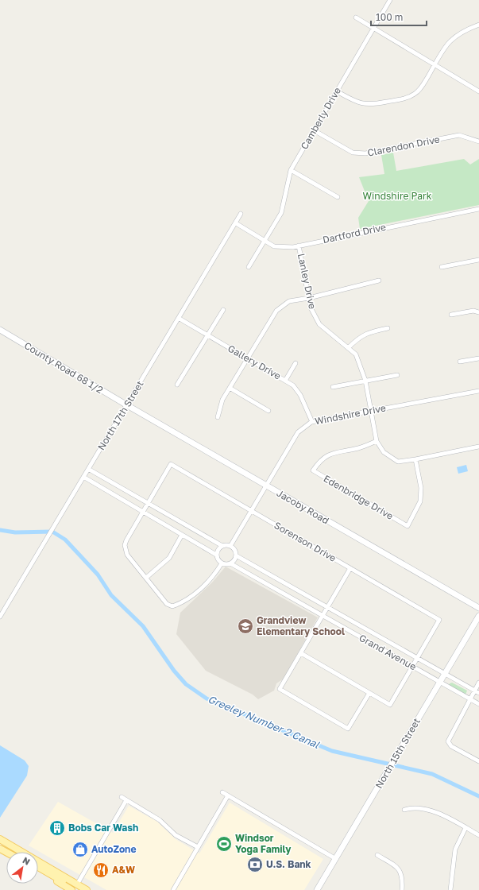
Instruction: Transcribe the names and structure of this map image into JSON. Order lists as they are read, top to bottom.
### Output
{
  "streets": {
    "street": [
      "Camberly Drive",
      "Clarendon Drive",
      "Dartford Drive",
      "Lanley Drive",
      "Gallery Drive",
      "County Road 68 1/2",
      "Windshire Drive",
      "North 17th Street",
      "Edenbridge Drive",
      "Jacoby Road",
      "Sorenson Drive",
      "Grand Avenue",
      "North 15th Street"
    ]
  },
  "crossings": [
    ["Camberly Drive", "Clarendon Drive"],
    ["Camberly Drive", "Dartford Drive"],
    ["Dartford Drive", "Lanley Drive"],
    ["Dartford Drive", "North 17th Street"],
    ["Lanley Drive", "Windshire Drive"],
    ["Lanley Drive", "Edenbridge Drive"],
    ["Gallery Drive", "Windshire Drive"],
    ["Gallery Drive", "North 17th Street"],
    ["County Road 68 1/2", "North 17th Street"],
    ["County Road 68 1/2", "Jacoby Road"],
    ["Windshire Drive", "Jacoby Road"],
    ["Windshire Drive", "Sorenson Drive"],
    ["Windshire Drive", "Grand Avenue"],
    ["North 17th Street", "Jacoby Road"],
    ["Sorenson Drive", "Grand Avenue"],
    ["Grand Avenue", "North 15th Street"]
  ],
  "water": ["Greeley Number 2 Canal"],
  "parks": ["Windshire Park"],
  "places": {
    "school or university": ["Grandview Elementary School"],
    "building": ["Bobs Car Wash"],
    "sports": ["Windsor Yoga Family"],
    "shop": ["AutoZone"],
    "bank": ["U.S. Bank"],
    "restaurant": ["A&W"]
  },
  "scale_bar": "100 m",
  "north": "top right"
}
